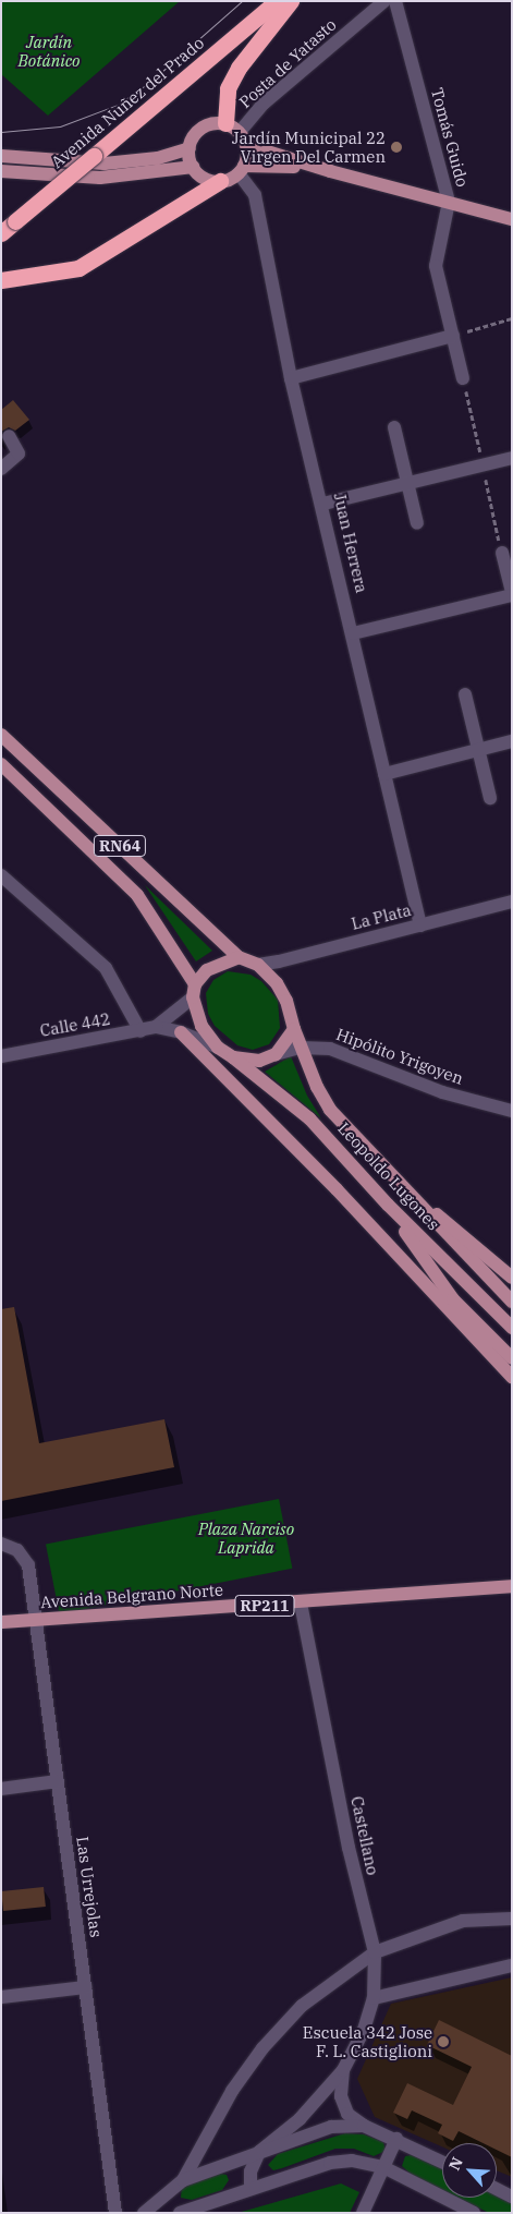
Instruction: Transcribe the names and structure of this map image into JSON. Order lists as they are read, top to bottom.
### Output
{
  "streets": {
    "highway": ["Avenida Nuñez del Prado"],
    "main road": [
      "RN64",
      "Leopoldo Lugones",
      "Avenida Belgrano Norte",
      "RP211"
    ],
    "street": [
      "Posta de Yatasto",
      "Tomás Guido",
      "Juan Herrera",
      "La Plata",
      "Calle 442",
      "Hipólito Yrigoyen",
      "Castellano",
      "Las Urrejolas"
    ]
  },
  "crossings": [
    ["Posta de Yatasto", "Juan Herrera"],
    ["Juan Herrera", "La Plata"],
    ["RN64", "La Plata"],
    ["RN64", "Calle 442"],
    ["RN64", "Hipólito Yrigoyen"],
    ["RN64", "Leopoldo Lugones"],
    ["La Plata", "Calle 442"],
    ["La Plata", "Hipólito Yrigoyen"],
    ["La Plata", "Leopoldo Lugones"],
    ["Calle 442", "Hipólito Yrigoyen"],
    ["Calle 442", "Leopoldo Lugones"],
    ["Hipólito Yrigoyen", "Leopoldo Lugones"],
    ["Avenida Belgrano Norte", "Castellano"],
    ["Avenida Belgrano Norte", "Las Urrejolas"]
  ],
  "parks": ["Jardín Botánico", "Plaza Narciso Laprida"],
  "places": ["Jardín Municipal 22 Virgen Del Carmen", "Escuela 342 Jose F. L. Castiglioni"],
  "north": "top left"
}
